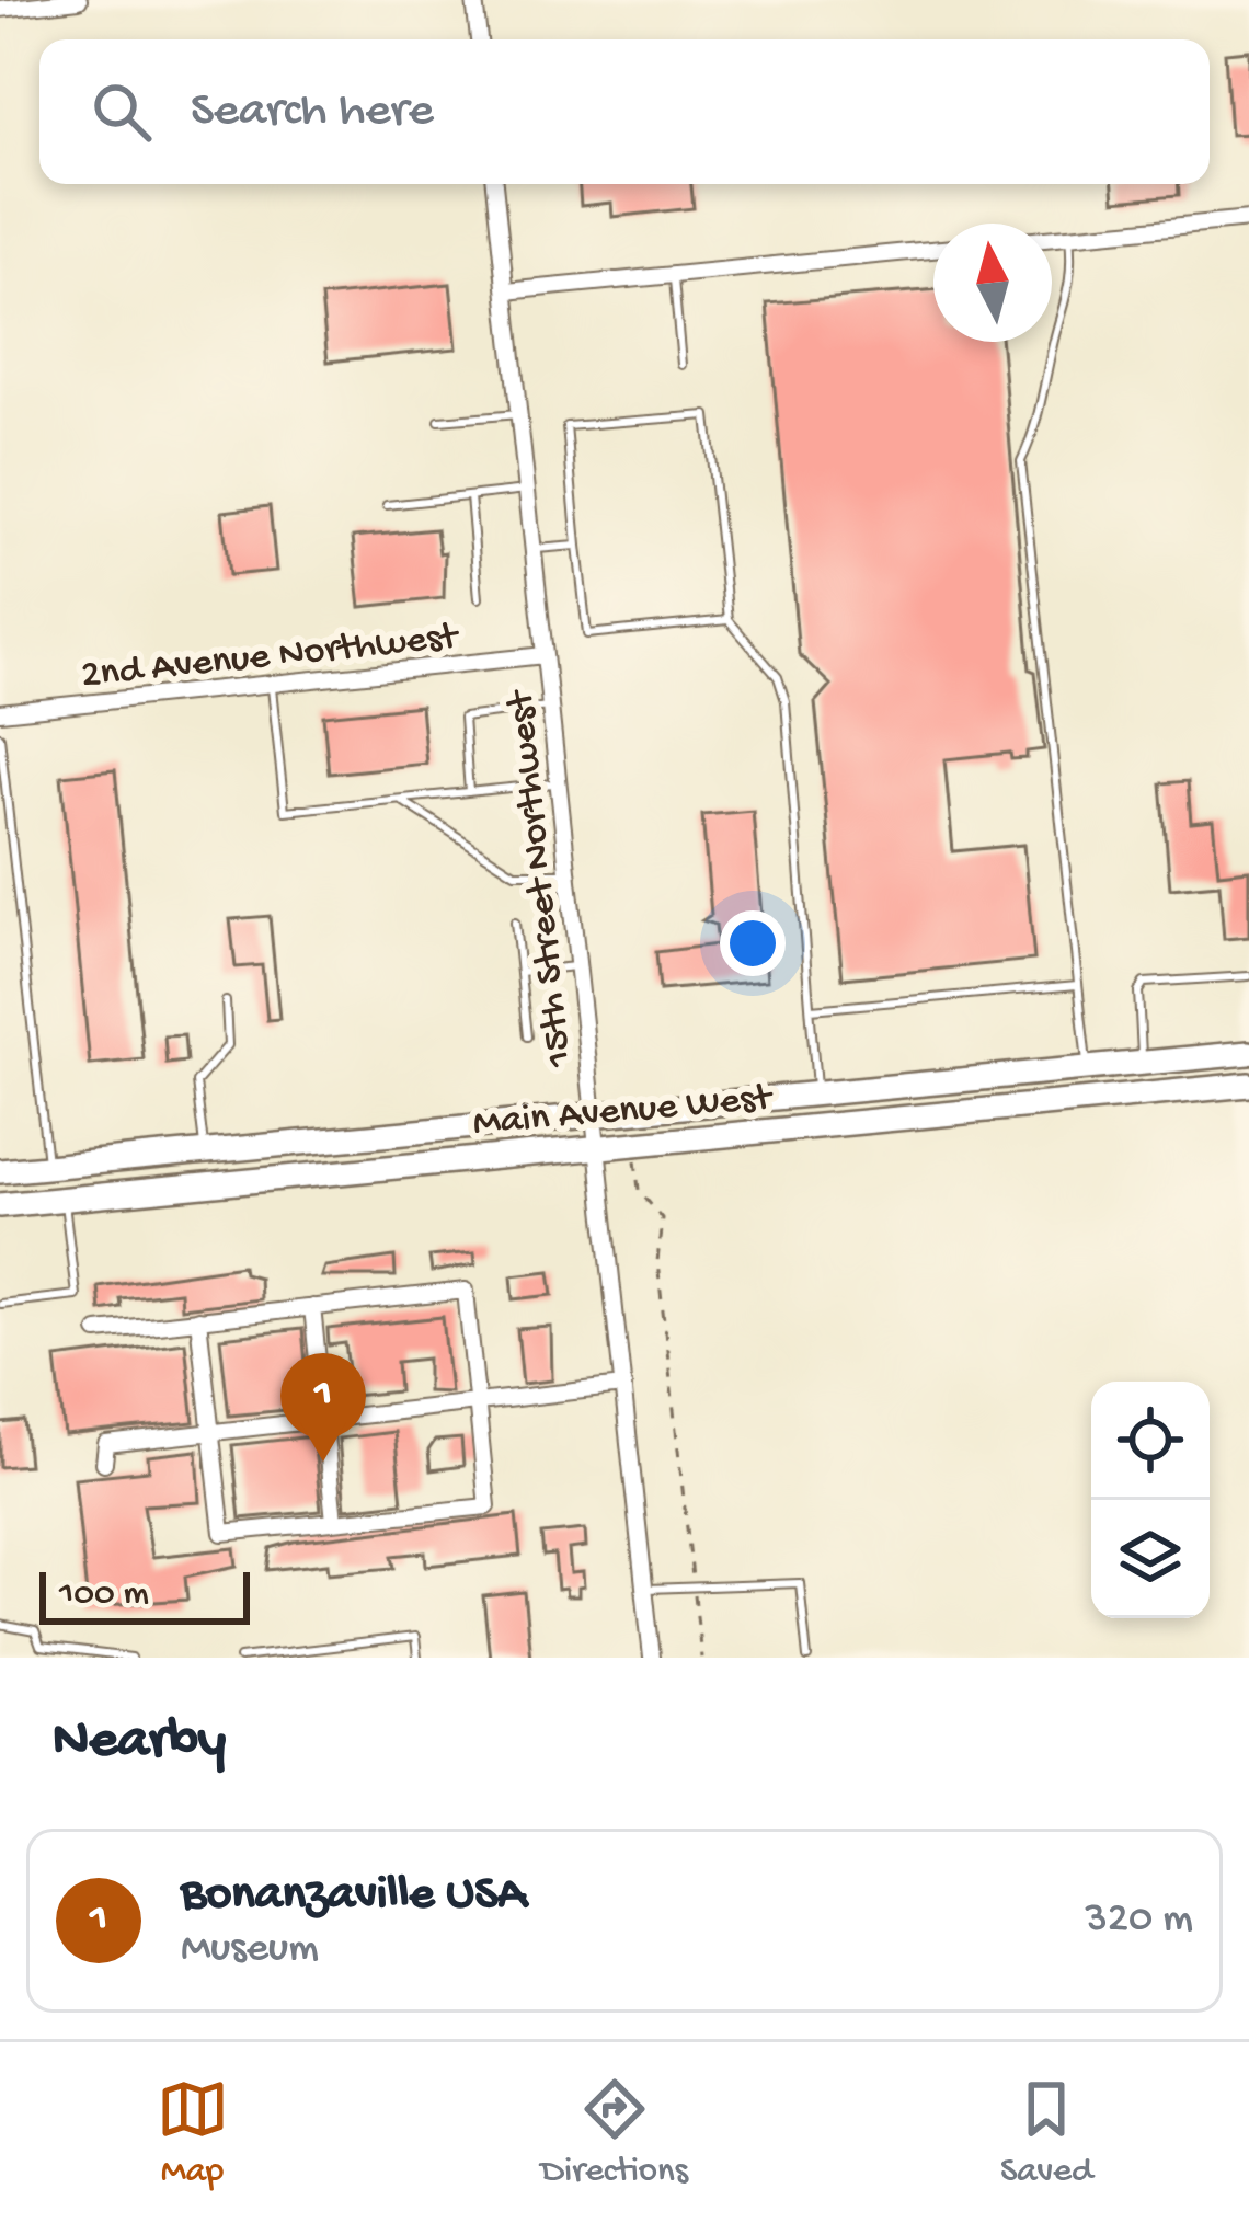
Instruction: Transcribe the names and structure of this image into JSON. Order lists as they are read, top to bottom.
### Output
{
  "streets": {
    "main road": ["Main Avenue West"],
    "street": ["2nd Avenue Northwest", "15th Street Northwest"]
  },
  "crossings": [
    ["2nd Avenue Northwest", "15th Street Northwest"],
    ["15th Street Northwest", "Main Avenue West"]
  ],
  "scale_bar": "100 m",
  "north": "top",
  "page": {
    "search": "Search here",
    "pins": "1",
    "scale": "100 m",
    "heading": "Nearby",
    "list": [
      {
        "mark": "1",
        "name": "Bonanzaville USA",
        "note": "Museum",
        "value": "320 m"
      }
    ],
    "nav": ["Map", "Directions", "Saved"]
  }
}
